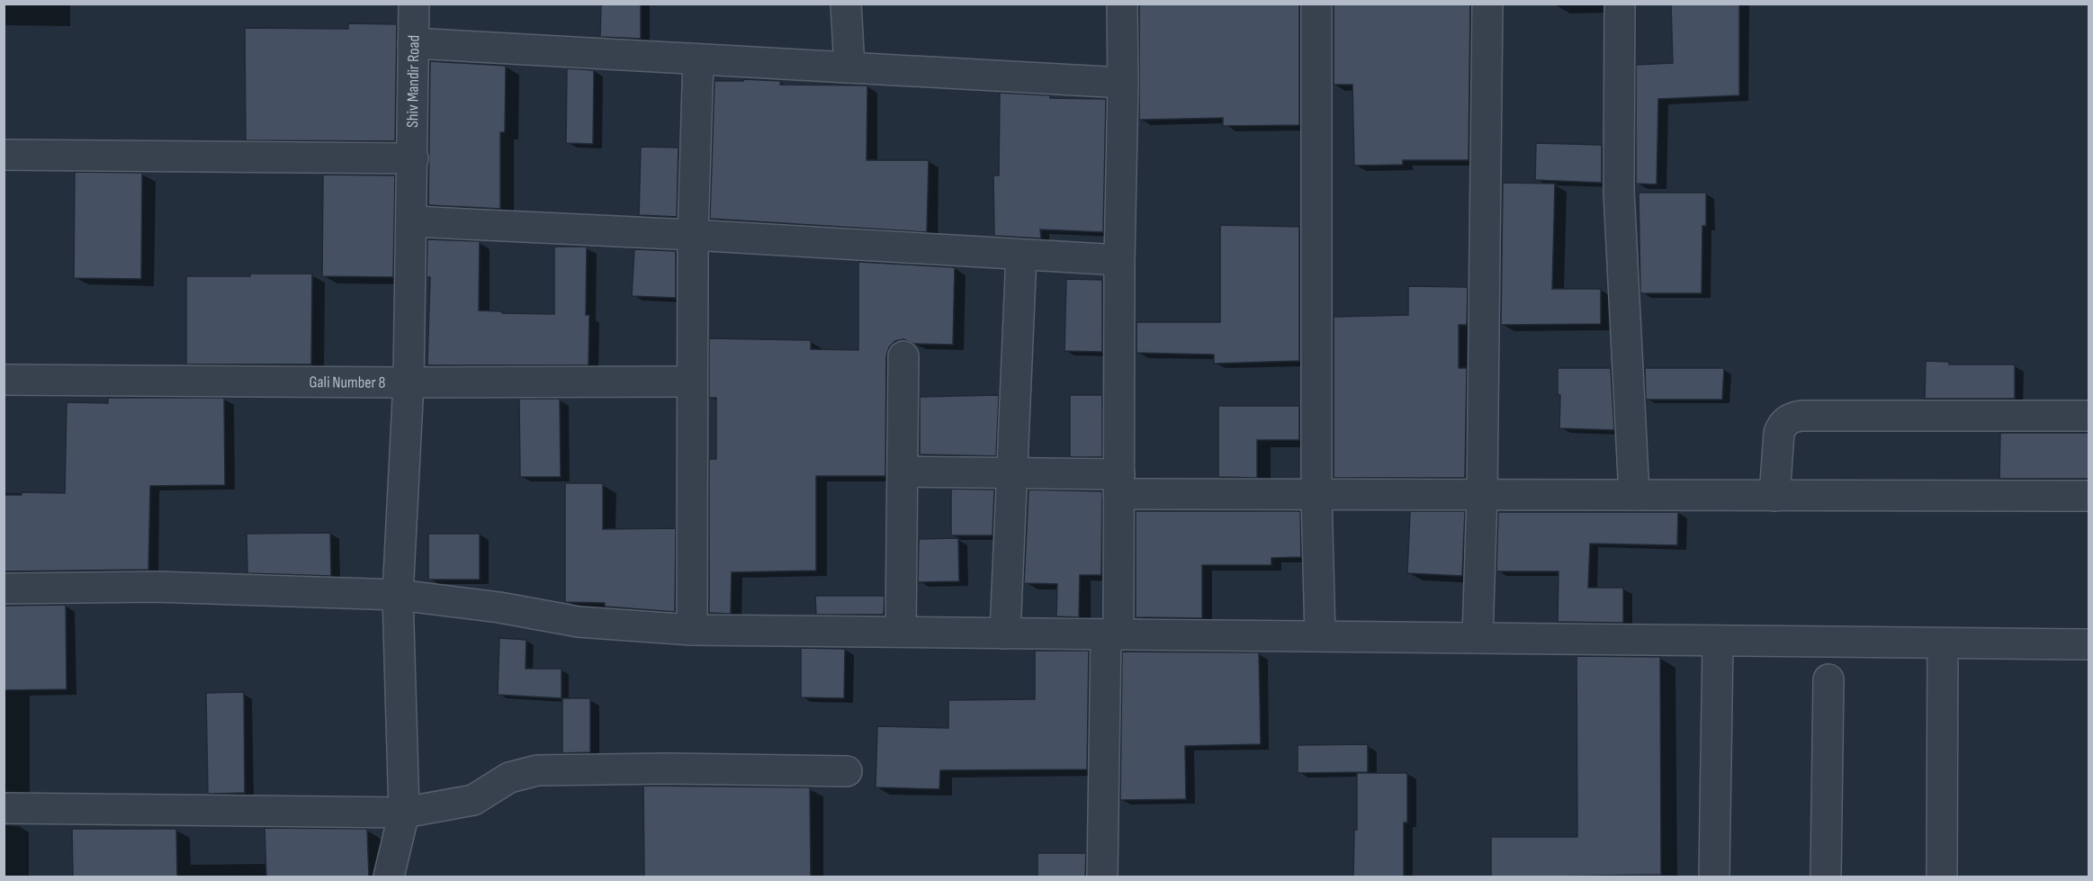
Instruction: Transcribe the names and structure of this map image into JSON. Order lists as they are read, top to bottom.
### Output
{
  "streets": {
    "street": ["Shiv Mandir Road", "Gali Number 8"]
  },
  "crossings": [
    ["Shiv Mandir Road", "Gali Number 8"]
  ]
}
